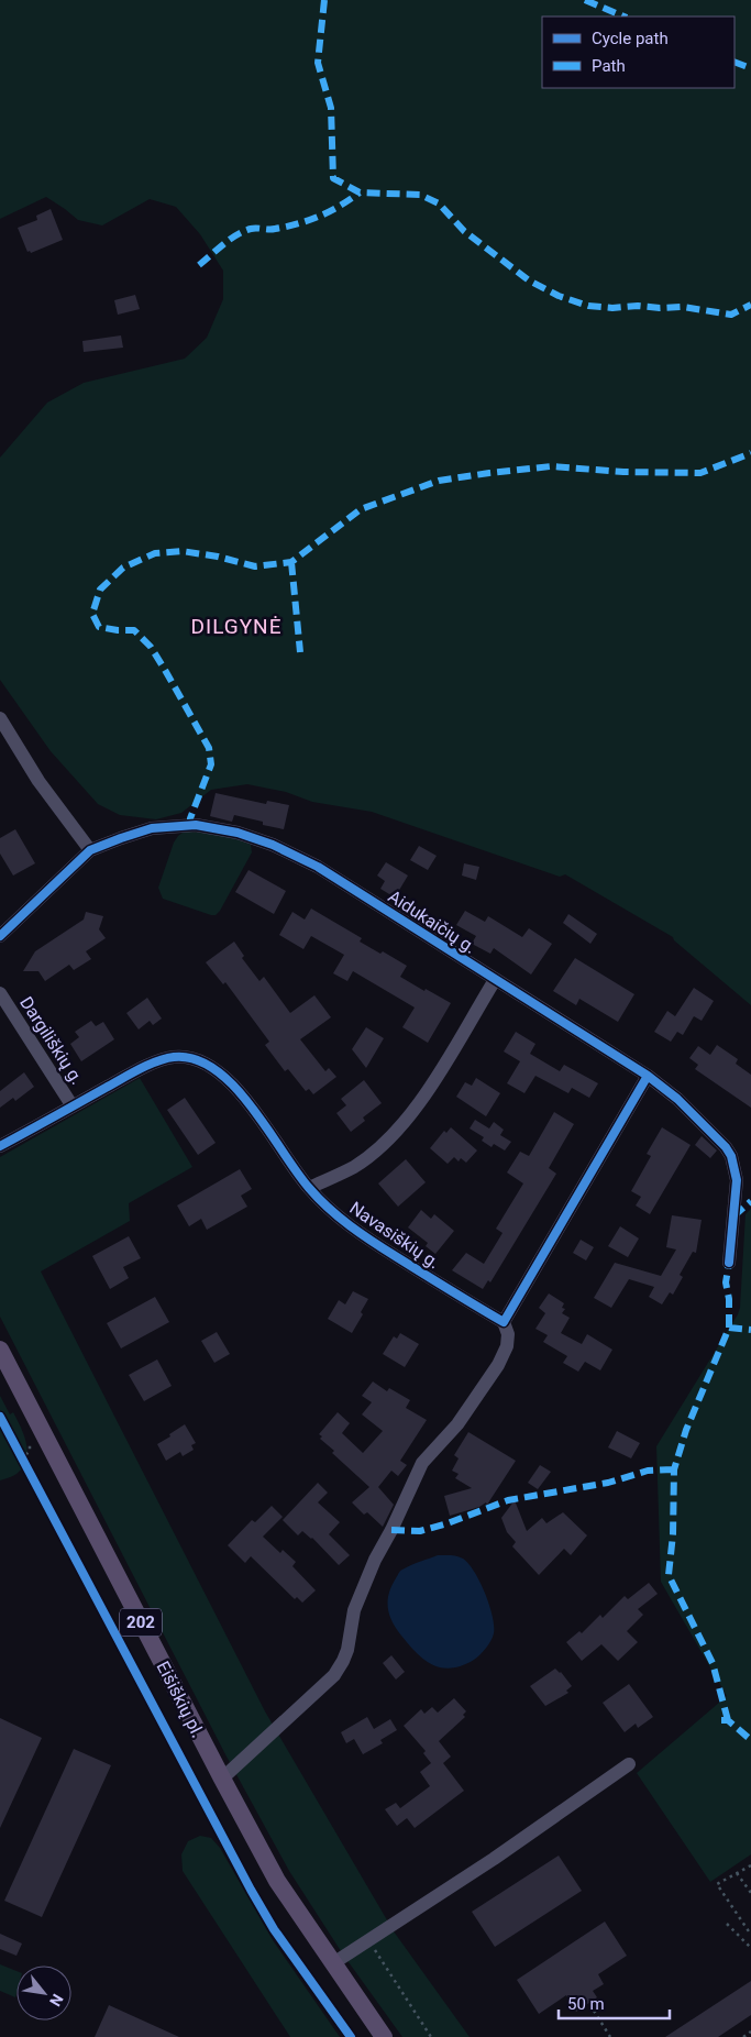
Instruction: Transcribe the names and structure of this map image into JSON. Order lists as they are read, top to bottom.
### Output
{
  "streets": {
    "main road": ["202", "Eišiškių pl."],
    "street": ["Aidukaičių g.", "Dargiliškių g.", "Navasiškių g."]
  },
  "crossings": [
    ["Dargiliškių g.", "Navasiškių g."]
  ],
  "districts": ["DILGYNĖ"],
  "legend": ["Cycle path", "Path"],
  "scale_bar": "50 m",
  "north": "bottom right"
}
